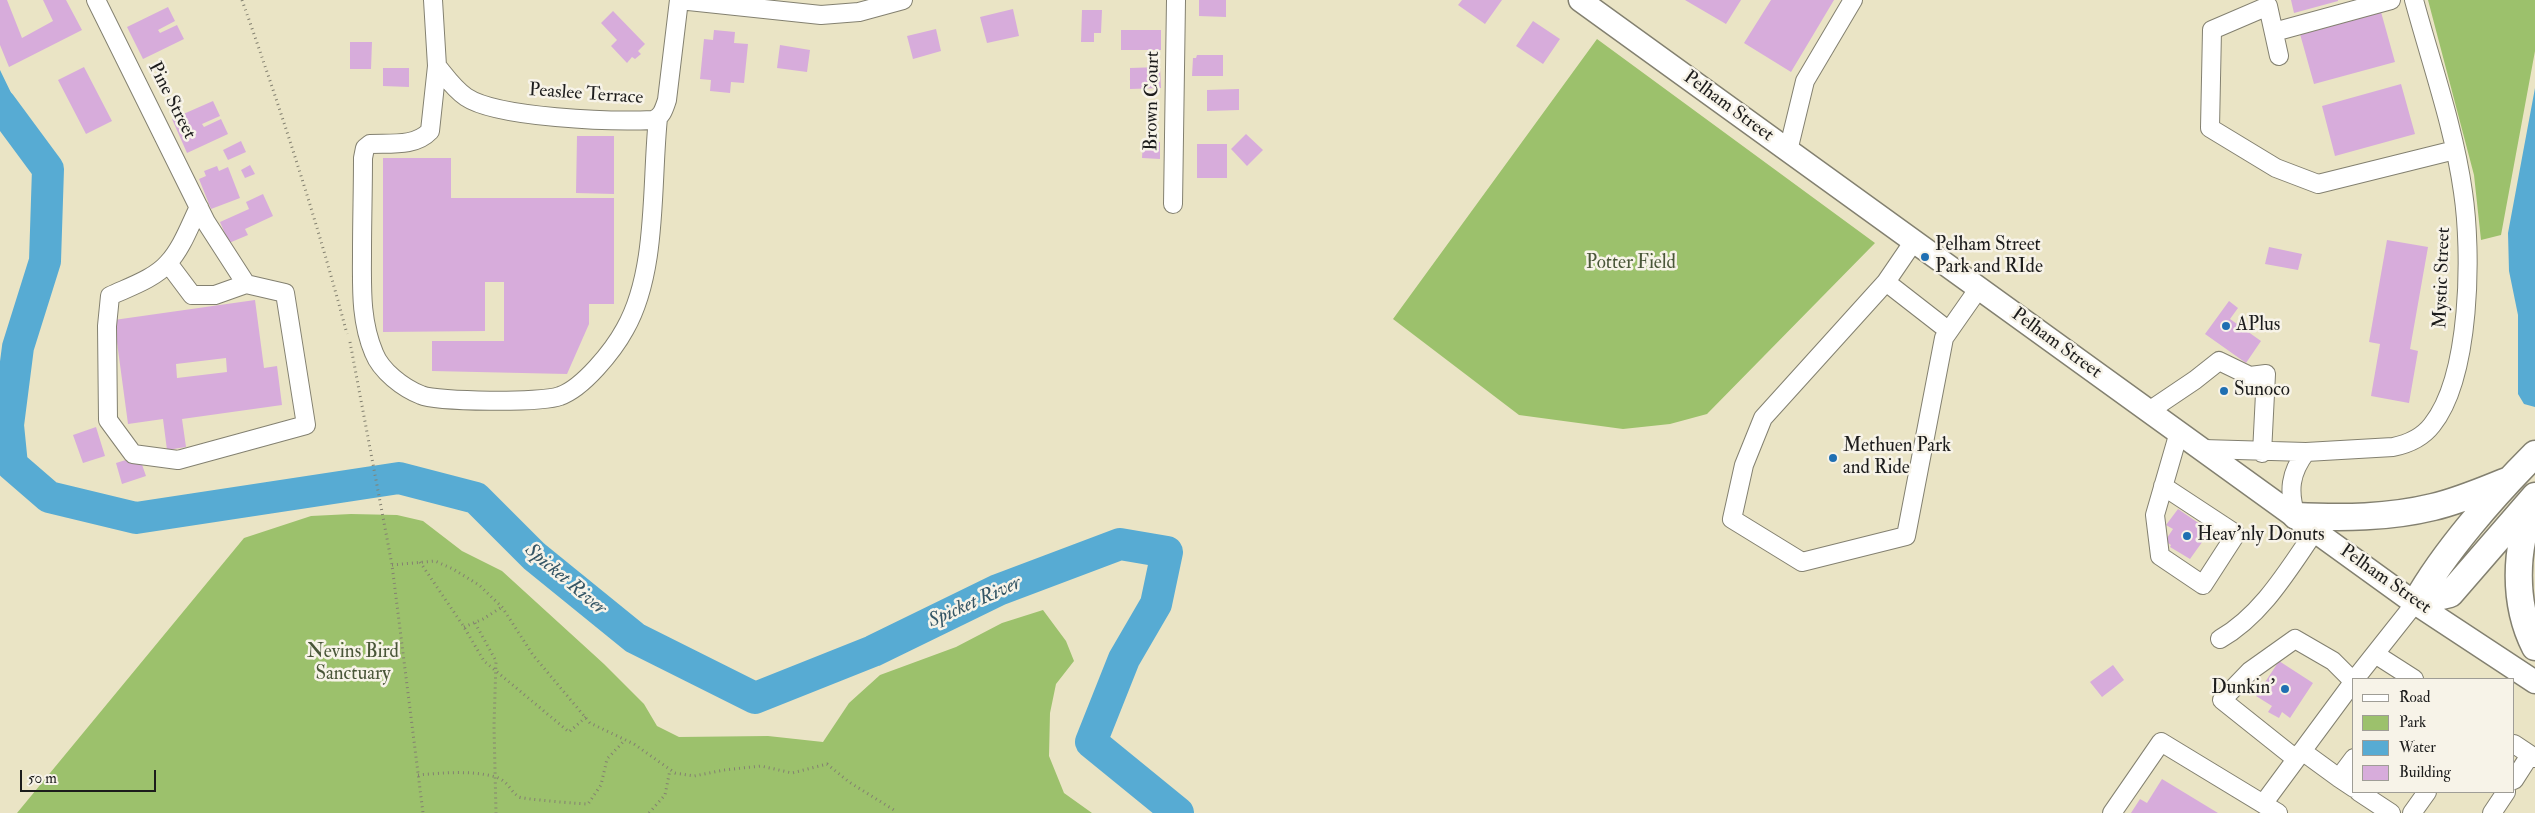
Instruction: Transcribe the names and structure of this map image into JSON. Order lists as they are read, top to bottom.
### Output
{
  "streets": {
    "main road": ["Pelham Street"],
    "street": [
      "Peaslee Terrace",
      "Pine Street",
      "Brown Court",
      "Mystic Street"
    ]
  },
  "crossings": [
    ["Pelham Street", "Mystic Street"]
  ],
  "water": ["Spicket River"],
  "parks": ["Potter Field", "Nevins Bird Sanctuary"],
  "places": [
    "Pelham Street Park and RIde",
    "APlus",
    "Sunoco",
    "Methuen Park and Ride",
    "Heav'nly Donuts",
    "Dunkin'"
  ],
  "legend": [
    "Road",
    "Park",
    "Water",
    "Building"
  ],
  "scale_bar": "50 m"
}
